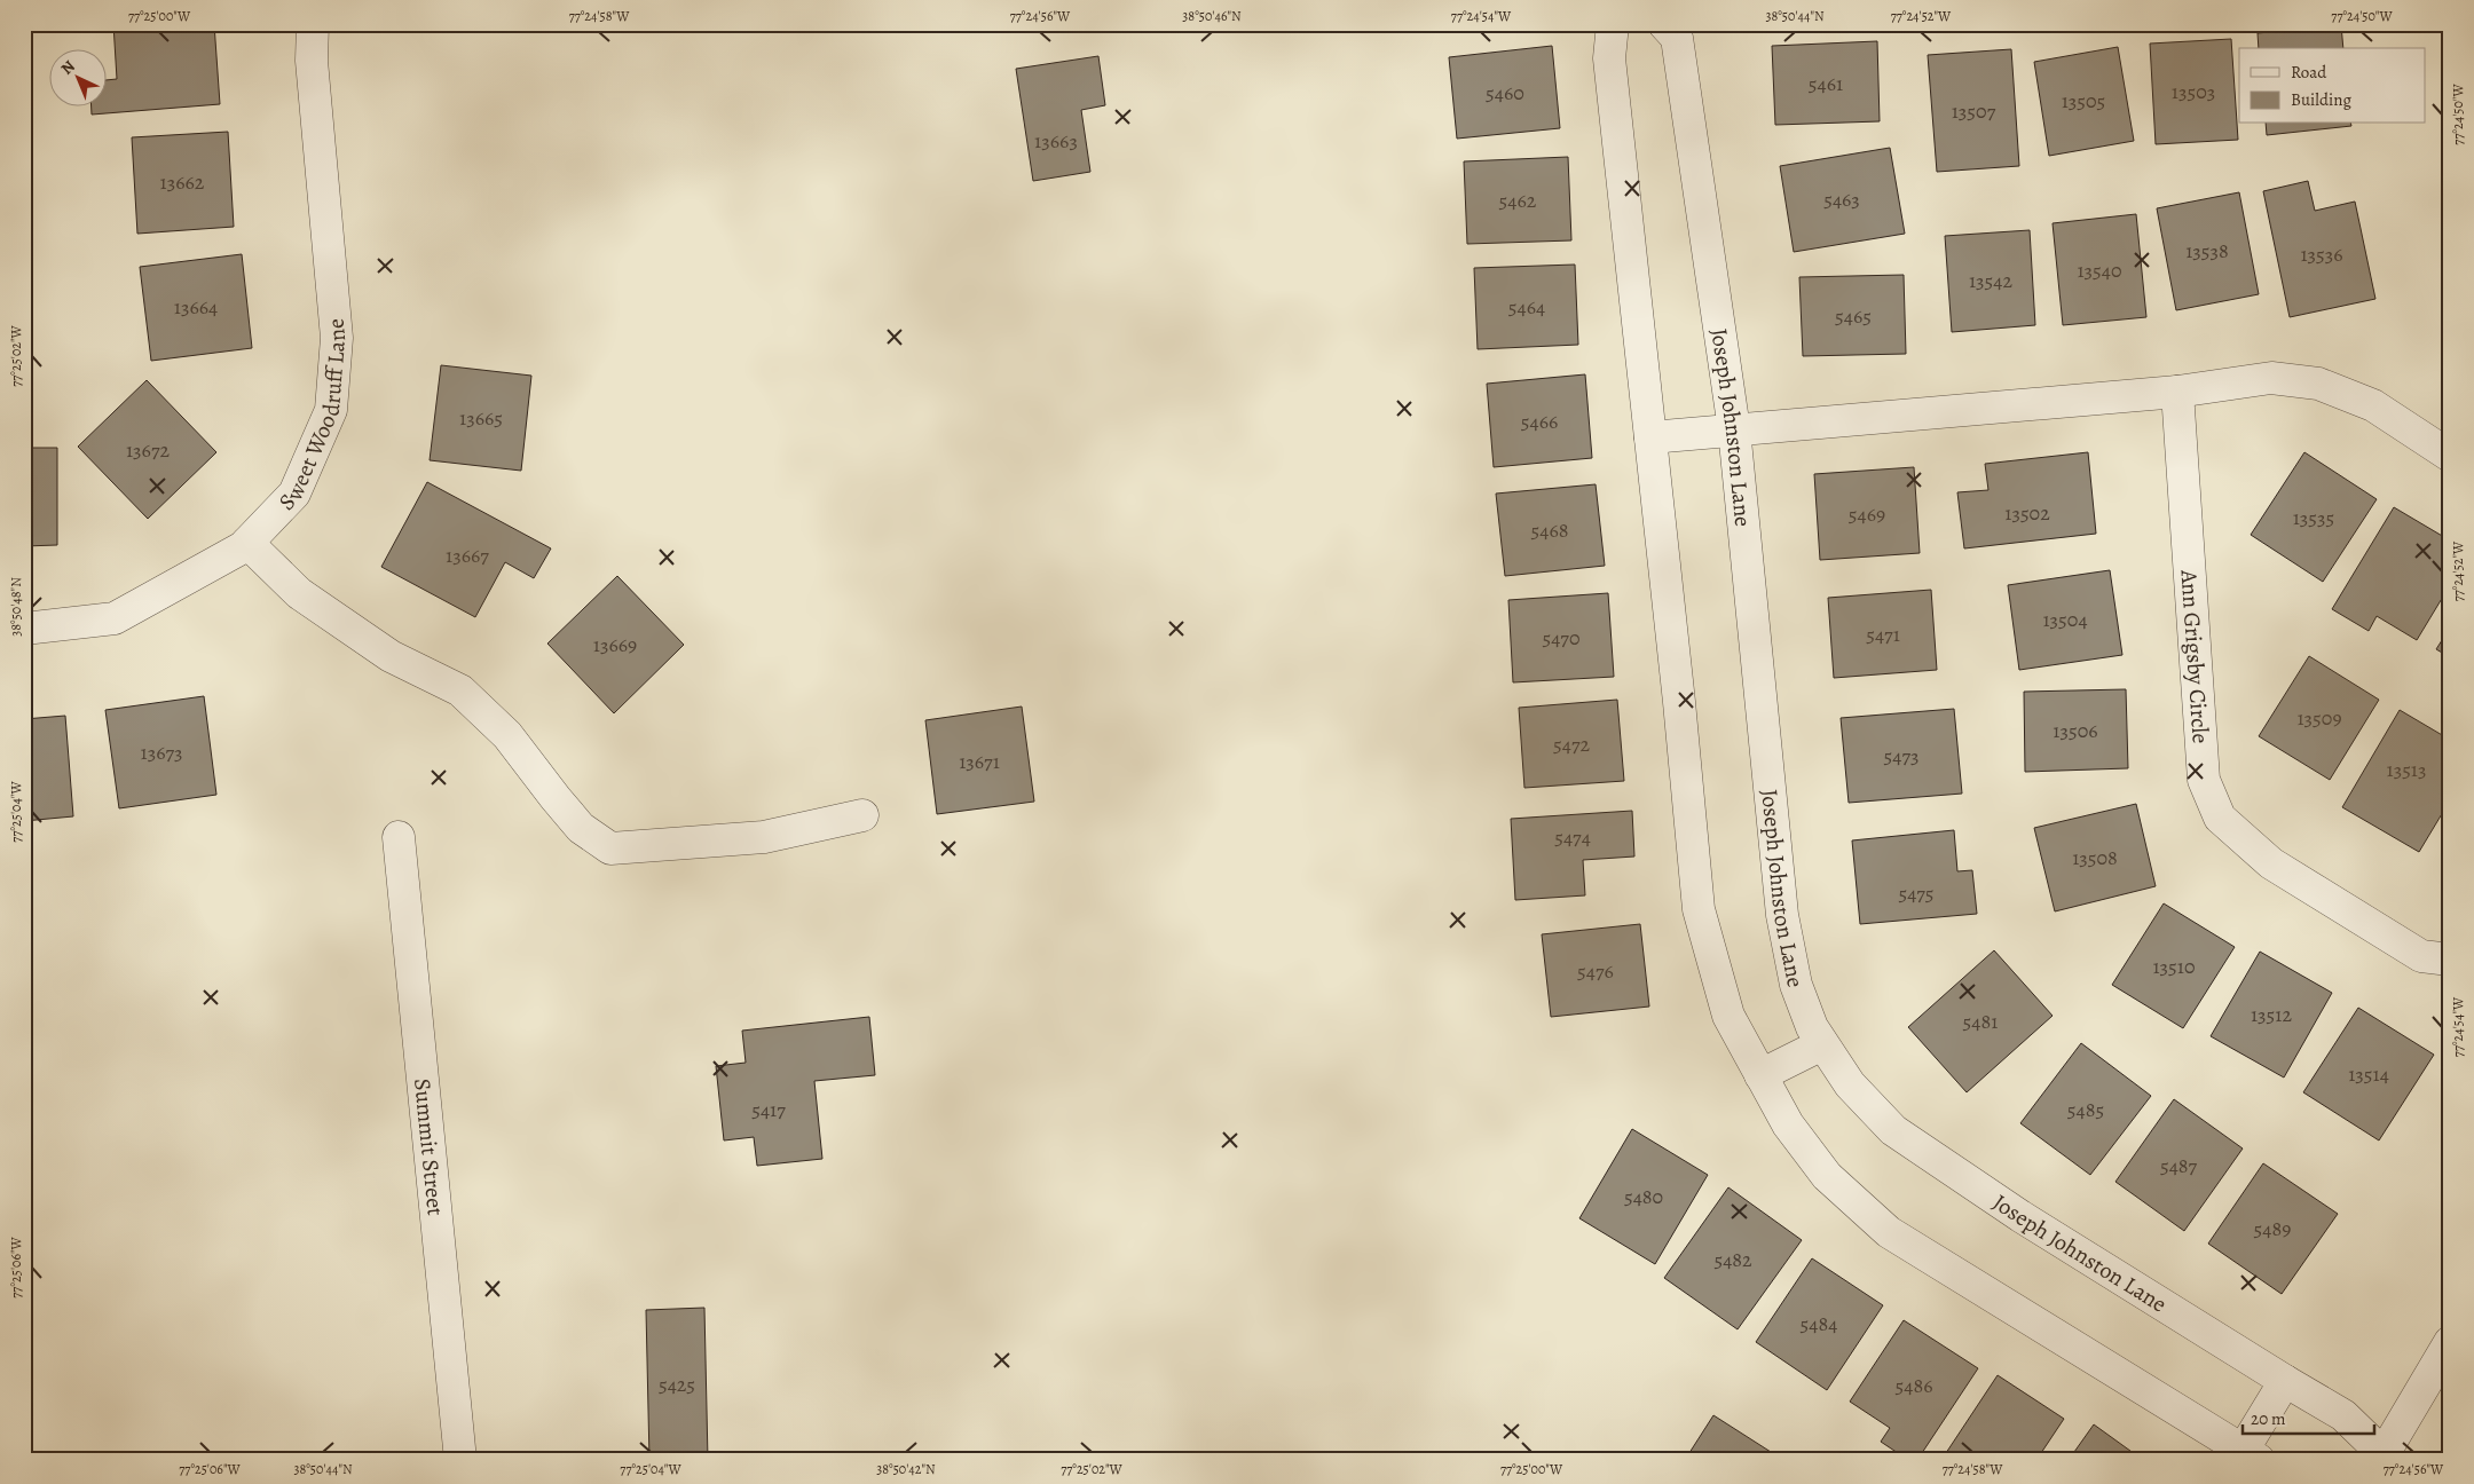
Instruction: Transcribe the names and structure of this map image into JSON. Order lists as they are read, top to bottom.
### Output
{
  "streets": {
    "street": [
      "Sweet Woodruff Lane",
      "Joseph Johnston Lane",
      "Ann Grigsby Circle",
      "Summit Street"
    ]
  },
  "house_numbers": [
    "5461",
    "13503",
    "5460",
    "13505",
    "13507",
    "13663",
    "13662",
    "5463",
    "5462",
    "13538",
    "13536",
    "13540",
    "13542",
    "13664",
    "5464",
    "5465",
    "13665",
    "5466",
    "13672",
    "13502",
    "5469",
    "13535",
    "5468",
    "13667",
    "13504",
    "5471",
    "5470",
    "13669",
    "13509",
    "13506",
    "5472",
    "13673",
    "5473",
    "13671",
    "13513",
    "5474",
    "13508",
    "5475",
    "13510",
    "5476",
    "13512",
    "5481",
    "13514",
    "5417",
    "5485",
    "5487",
    "5480",
    "5489",
    "5482",
    "5484",
    "5425",
    "5486"
  ],
  "legend": ["Road", "Building"],
  "scale_bar": "20 m",
  "north": "top left",
  "coordinates": [
    "77°25'00\"W",
    "77°24'58\"W",
    "77°24'56\"W",
    "38°50'46\"N",
    "77°24'54\"W",
    "38°50'44\"N",
    "77°24'52\"W",
    "77°24'50\"W",
    "77°25'02\"W",
    "38°50'48\"N",
    "77°25'04\"W",
    "77°25'06\"W",
    "38°50'42\"N"
  ]
}
